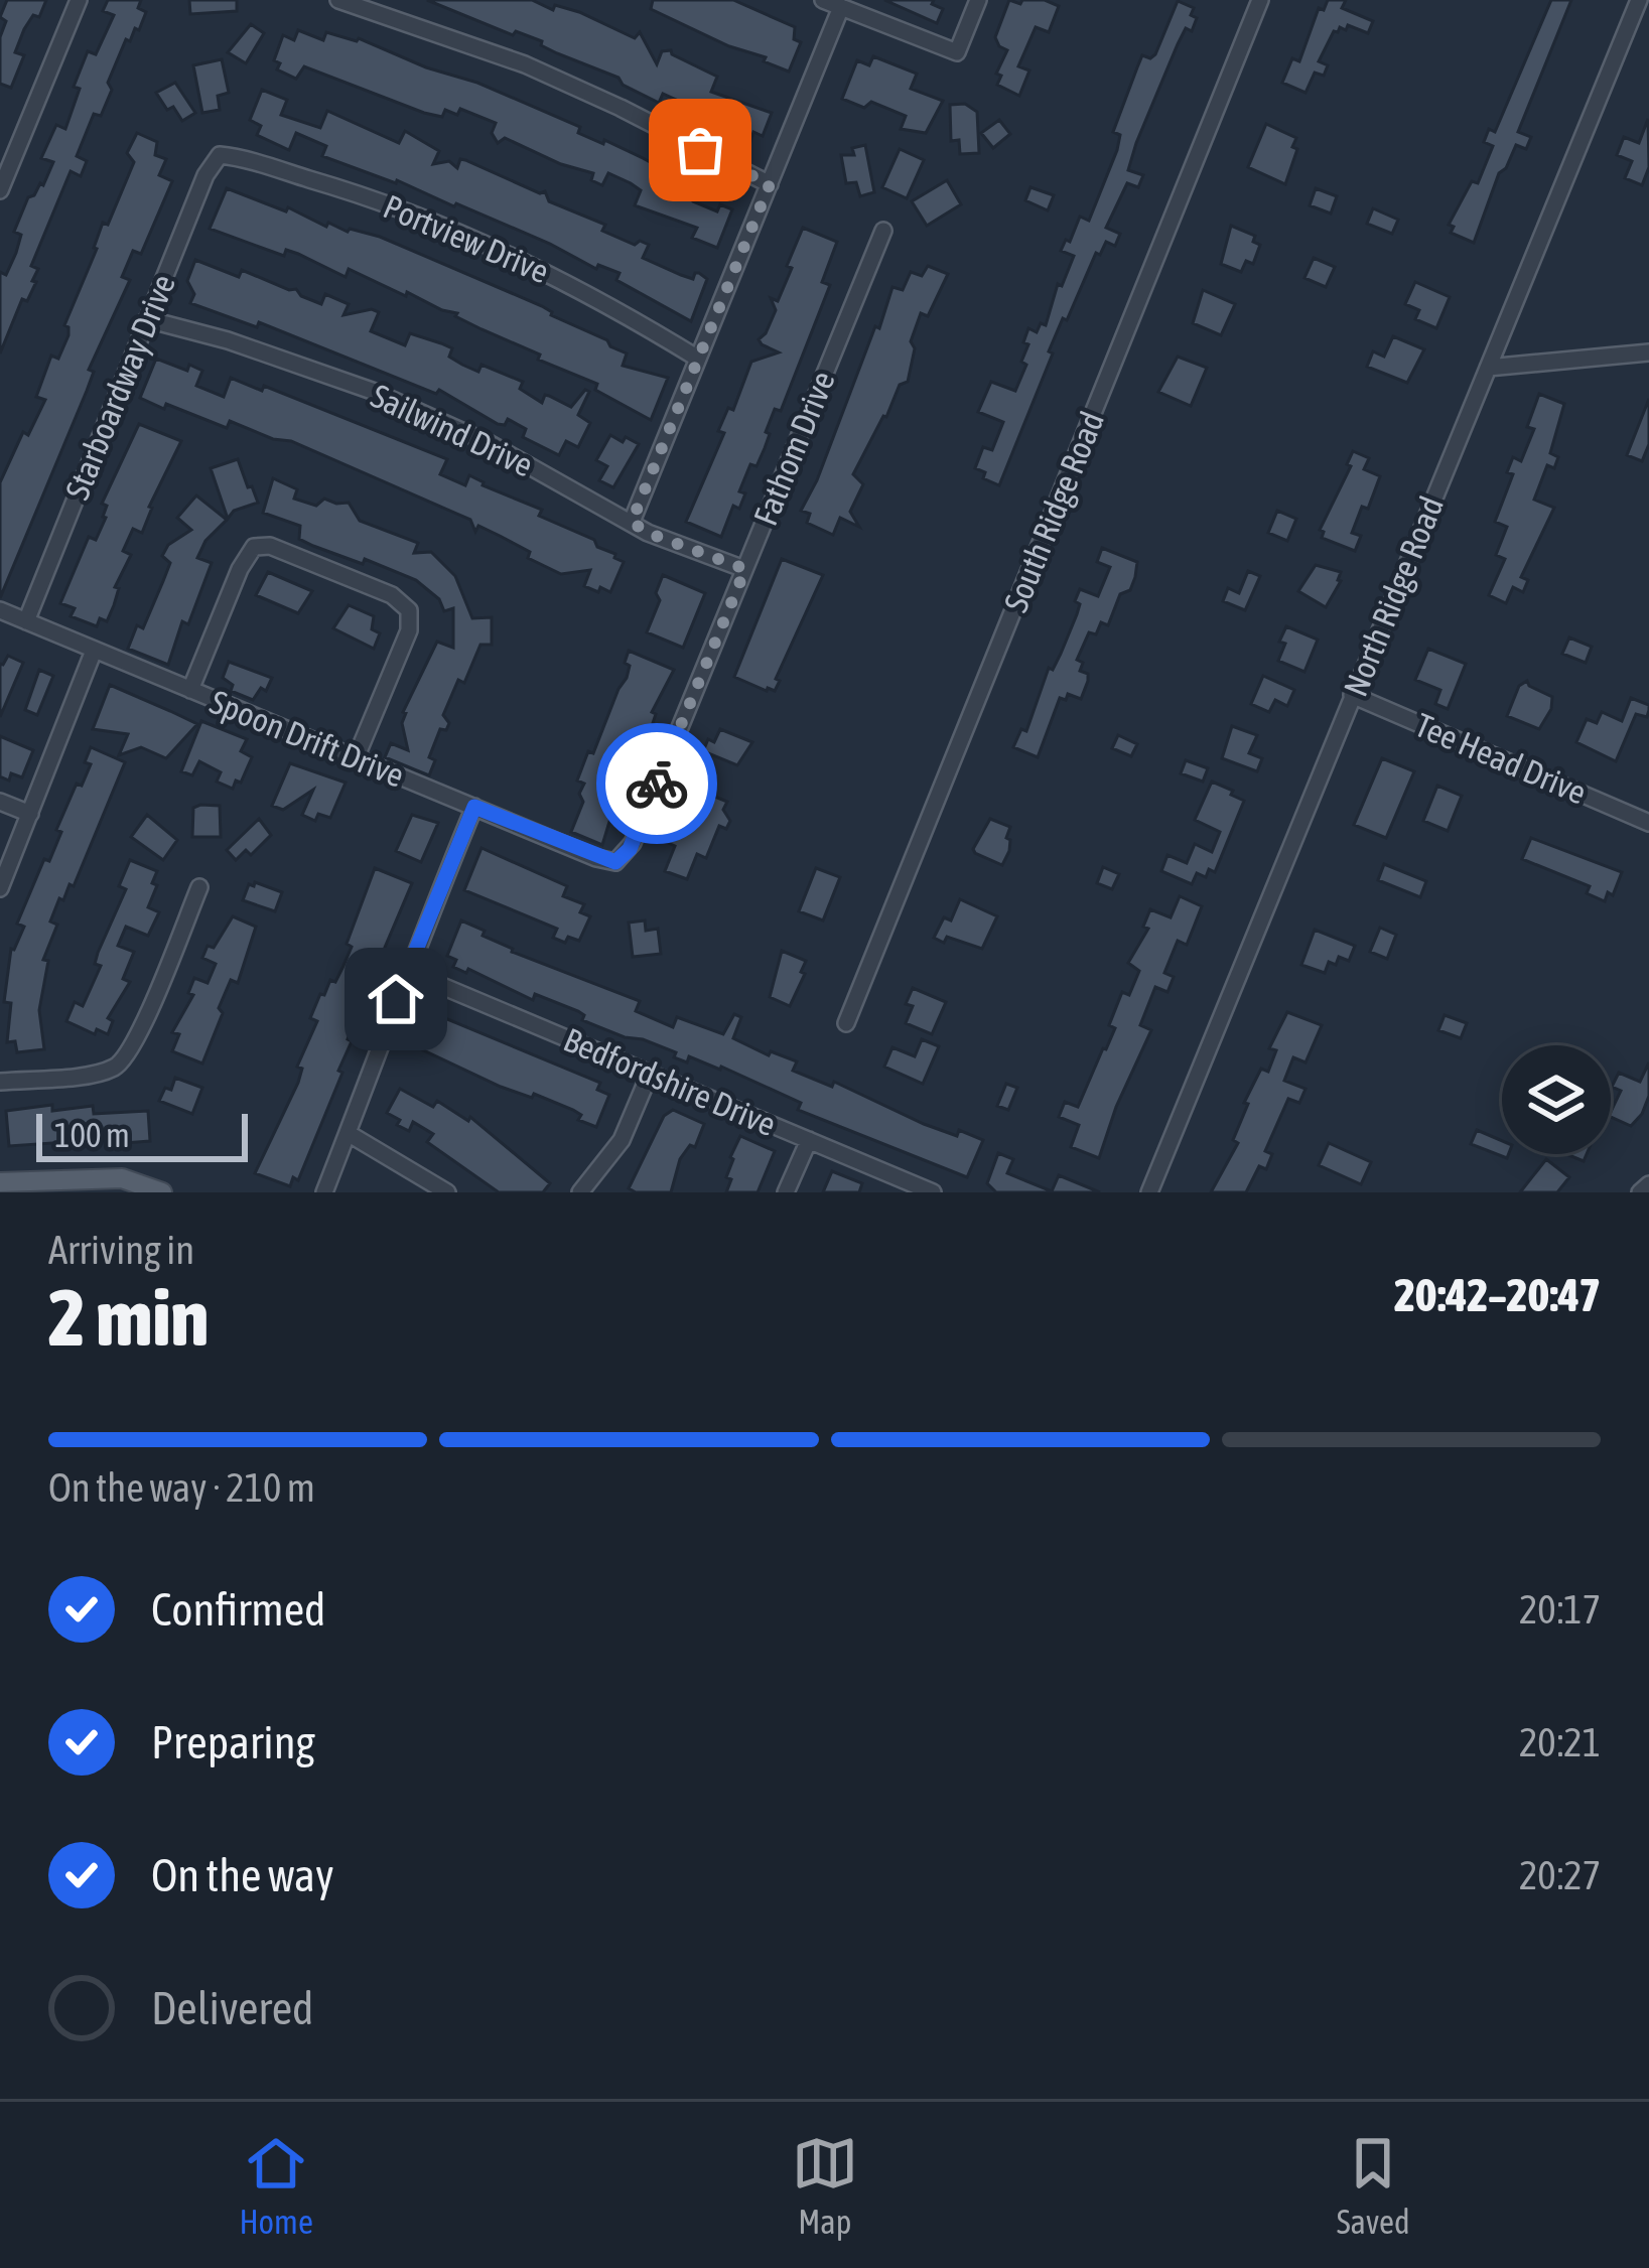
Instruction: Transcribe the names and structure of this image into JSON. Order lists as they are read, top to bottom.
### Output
{
  "streets": {
    "street": [
      "Portview Drive",
      "Starboardway Drive",
      "Sailwind Drive",
      "Fathom Drive",
      "South Ridge Road",
      "North Ridge Road",
      "Spoon Drift Drive",
      "Tee Head Drive",
      "Bedfordshire Drive"
    ]
  },
  "crossings": [
    ["Portview Drive", "Starboardway Drive"],
    ["Starboardway Drive", "Sailwind Drive"],
    ["Starboardway Drive", "Spoon Drift Drive"],
    ["Sailwind Drive", "Fathom Drive"],
    ["Fathom Drive", "Spoon Drift Drive"],
    ["North Ridge Road", "Tee Head Drive"]
  ],
  "scale_bar": "100 m",
  "page": {
    "scale": "100 m",
    "heading": ["2 min", "Arriving in", "20:42–20:47"],
    "bar": "On the way · 210 m",
    "list": [
      ["Confirmed", "20:17"],
      ["Preparing", "20:21"],
      ["On the way", "20:27"],
      "Delivered"
    ],
    "tabs": ["Home", "Map", "Saved"]
  }
}
